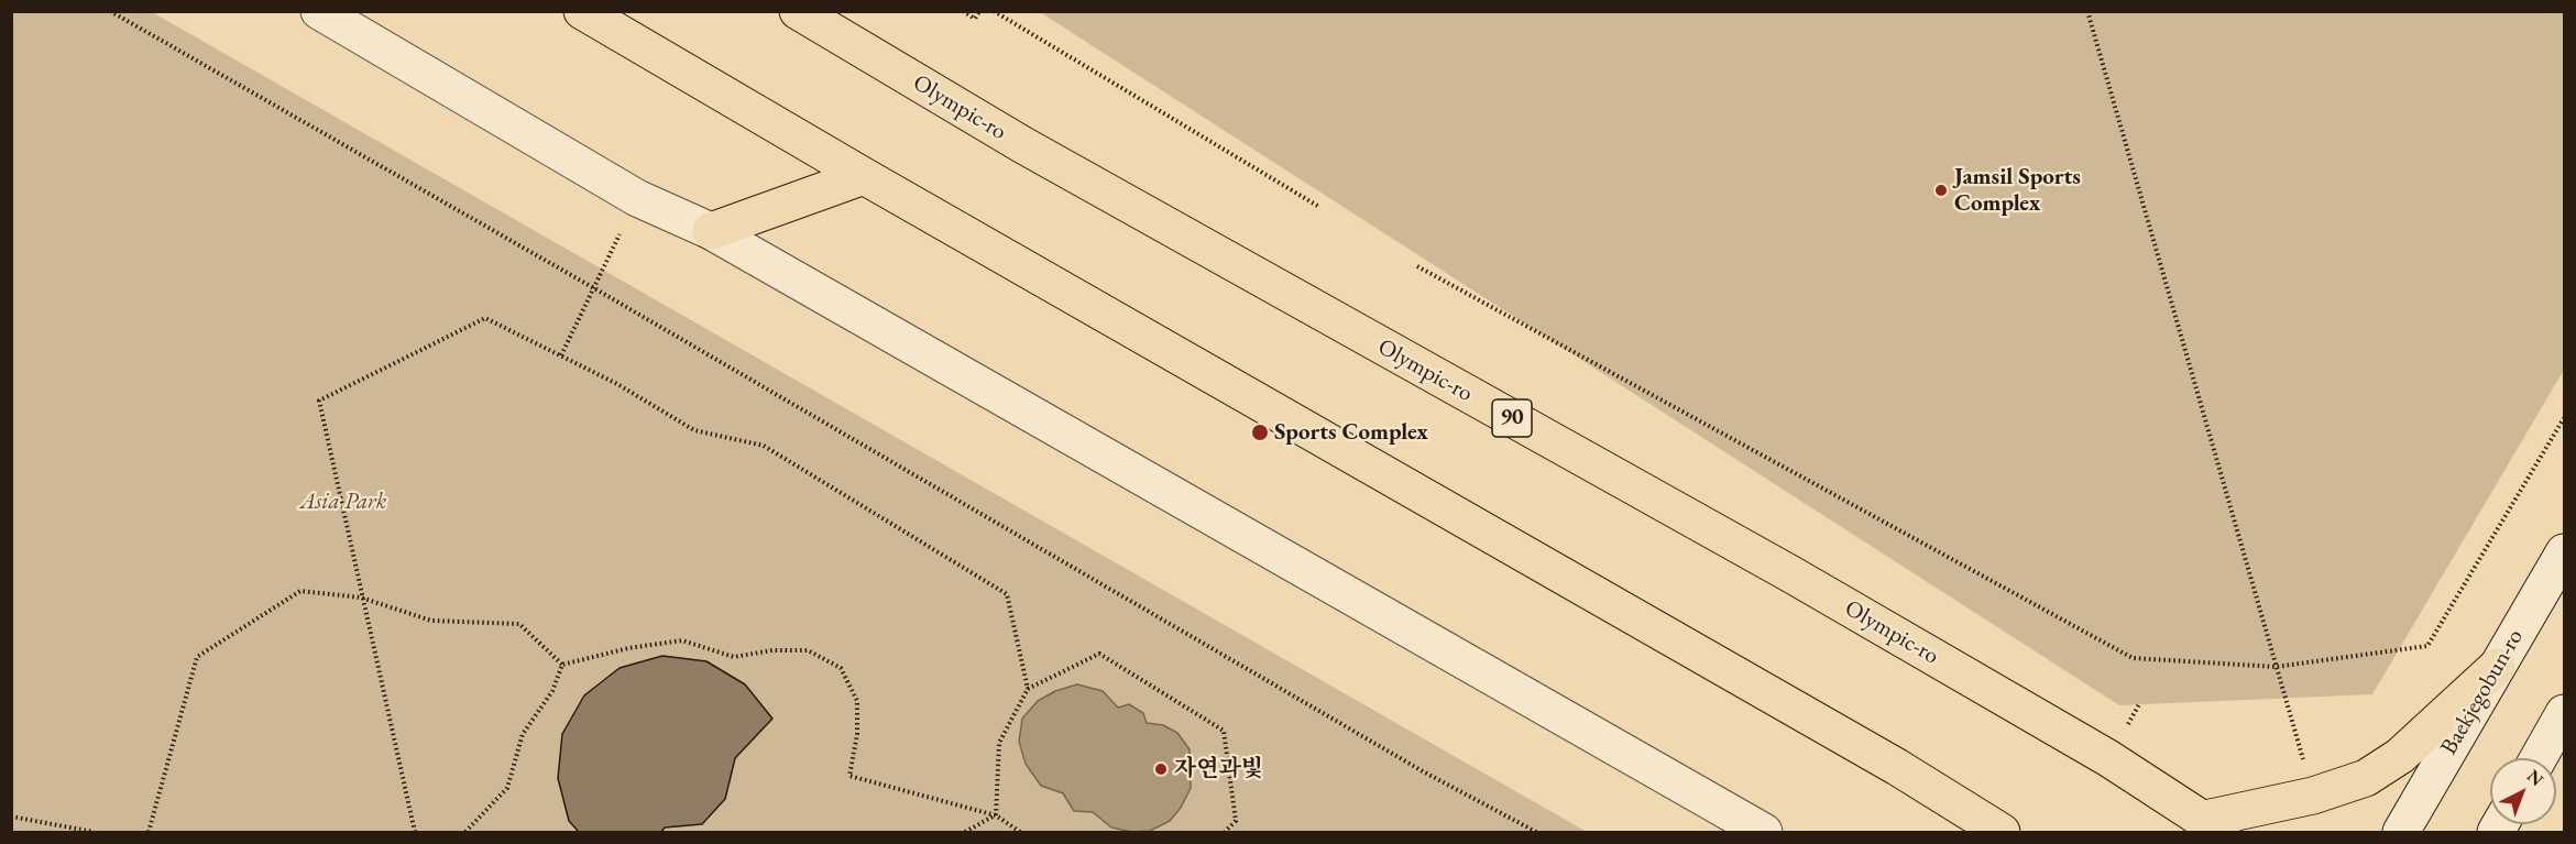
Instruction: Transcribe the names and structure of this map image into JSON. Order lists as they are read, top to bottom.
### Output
{
  "streets": {
    "main road": ["Olympic-ro", "90"],
    "street": ["Baekjegobun-ro"]
  },
  "parks": ["Asia Park"],
  "places": ["Jamsil Sports Complex", "Sports Complex", "자연과빛"],
  "north": "top right"
}
